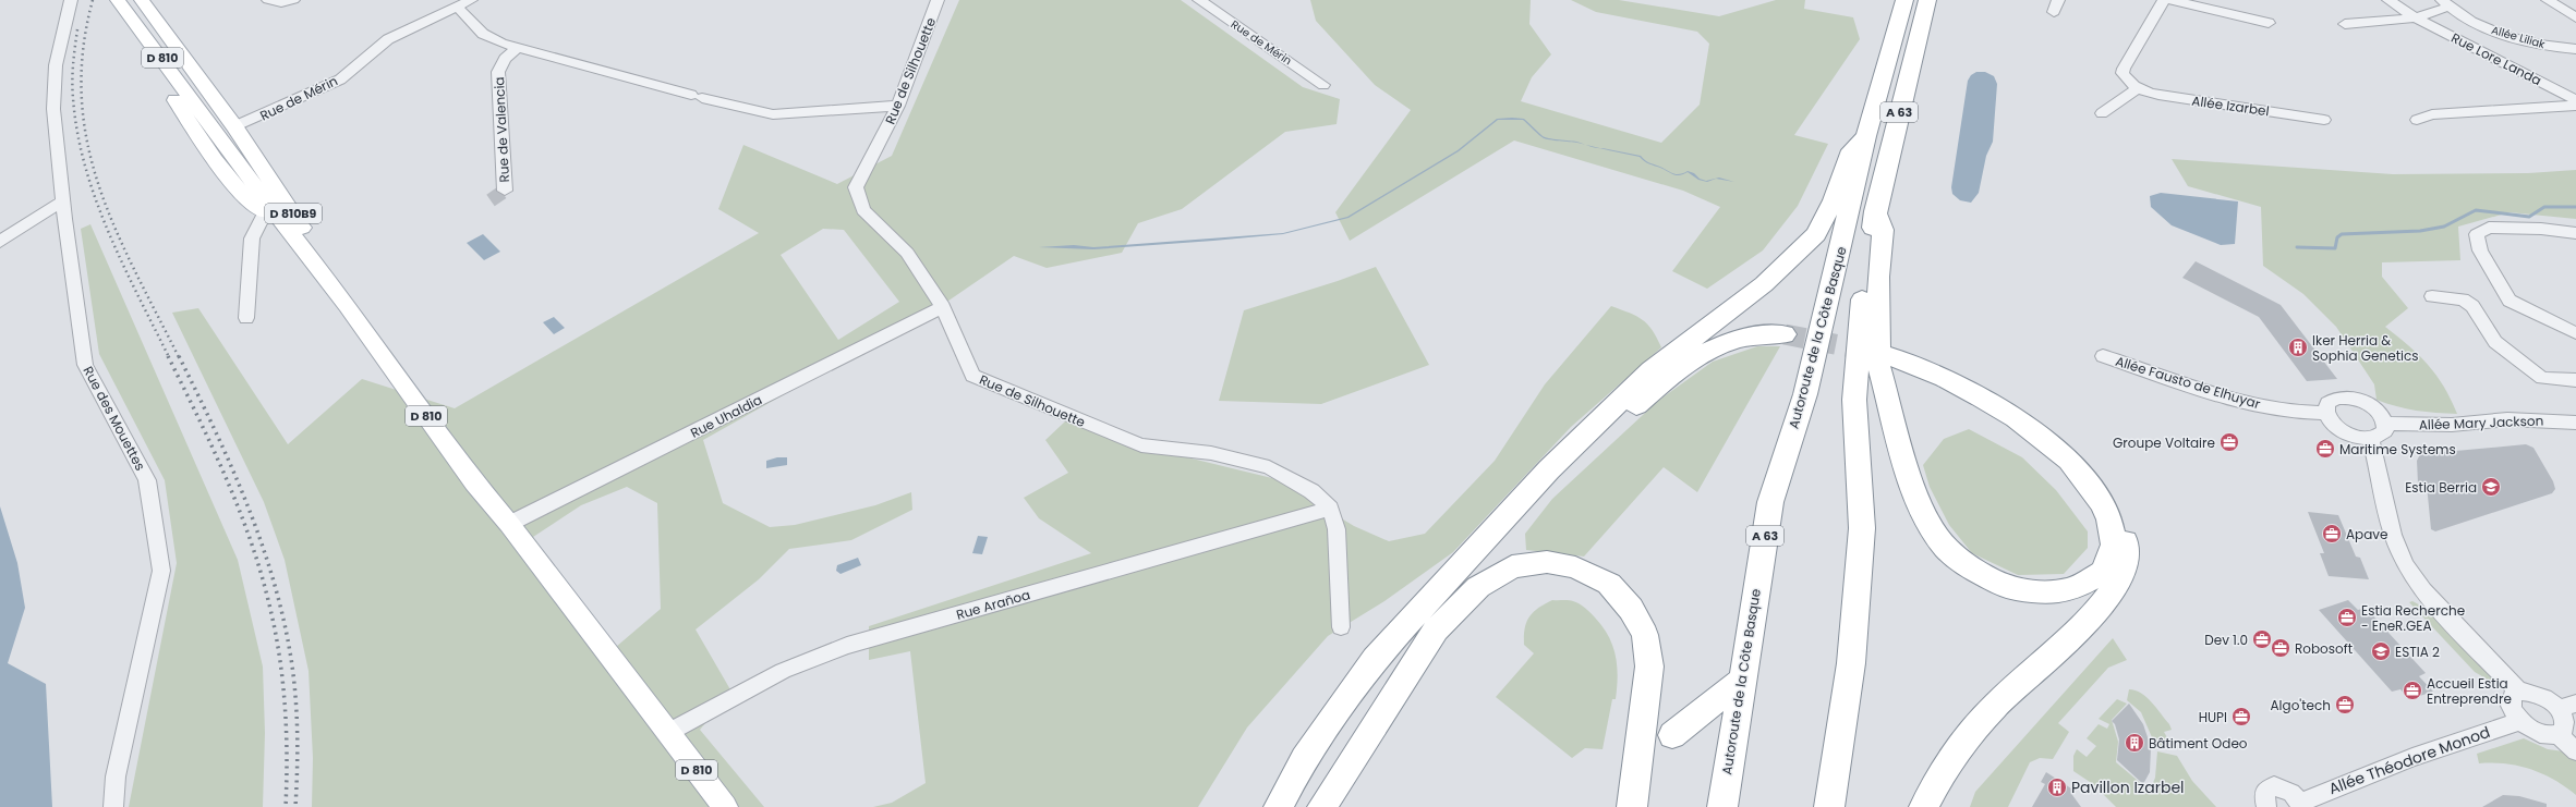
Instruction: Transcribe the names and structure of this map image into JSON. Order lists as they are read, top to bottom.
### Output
{
  "streets": {
    "highway": ["A 63", "Autoroute de la Côte Basque"],
    "main road": ["D 810", "D 810B9"],
    "street": [
      "Allée Liliak",
      "Rue de Mérin",
      "Rue Lore Landa",
      "Rue de Silhouette",
      "Allée Izarbel",
      "Rue de Valencia",
      "Allée Fausto de Elhuyar",
      "Rue Uhaldia",
      "Rue des Mouettes",
      "Allée Mary Jackson",
      "Rue Arañoa",
      "Allée Théodore Monod"
    ]
  },
  "crossings": [
    ["Rue de Mérin", "D 810B9"],
    ["D 810", "D 810B9"],
    ["D 810", "Rue Uhaldia"],
    ["D 810", "Rue Arañoa"],
    ["Rue de Silhouette", "Rue Uhaldia"],
    ["Rue de Silhouette", "Rue Arañoa"]
  ],
  "places": {
    "building": ["Iker Herria & Sophia Genetics", "Bâtiment Odeo", "Pavillon Izarbel"],
    "office": [
      "Groupe Voltaire",
      "Maritime Systems",
      "Apave",
      "Estia Recherche - EneR.GEA",
      "Dev 1.0",
      "Robosoft",
      "Accueil Estia Entreprendre",
      "Algo'tech",
      "HUPI"
    ],
    "school or university": ["Estia Berria", "ESTIA 2"]
  }
}
